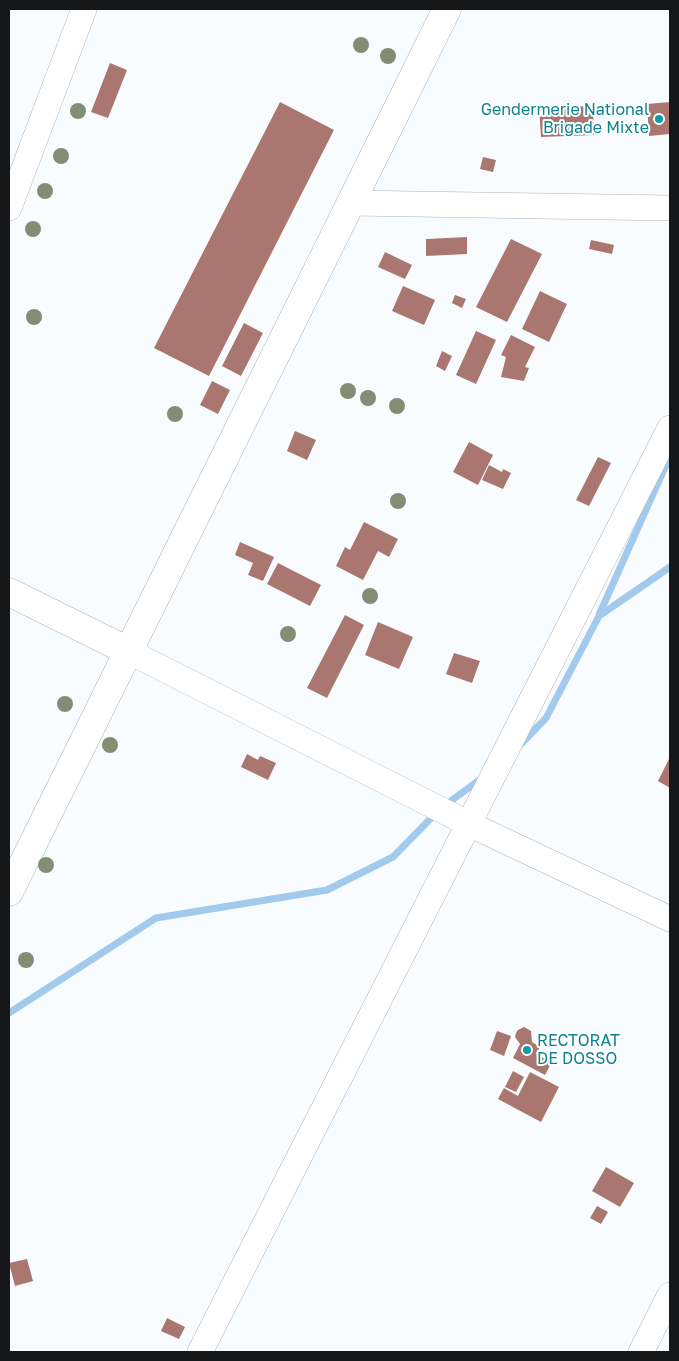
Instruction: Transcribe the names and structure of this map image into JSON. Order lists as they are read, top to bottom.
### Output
{
  "places": ["Gendermerie National Brigade Mixte", "RECTORAT DE DOSSO"]
}
